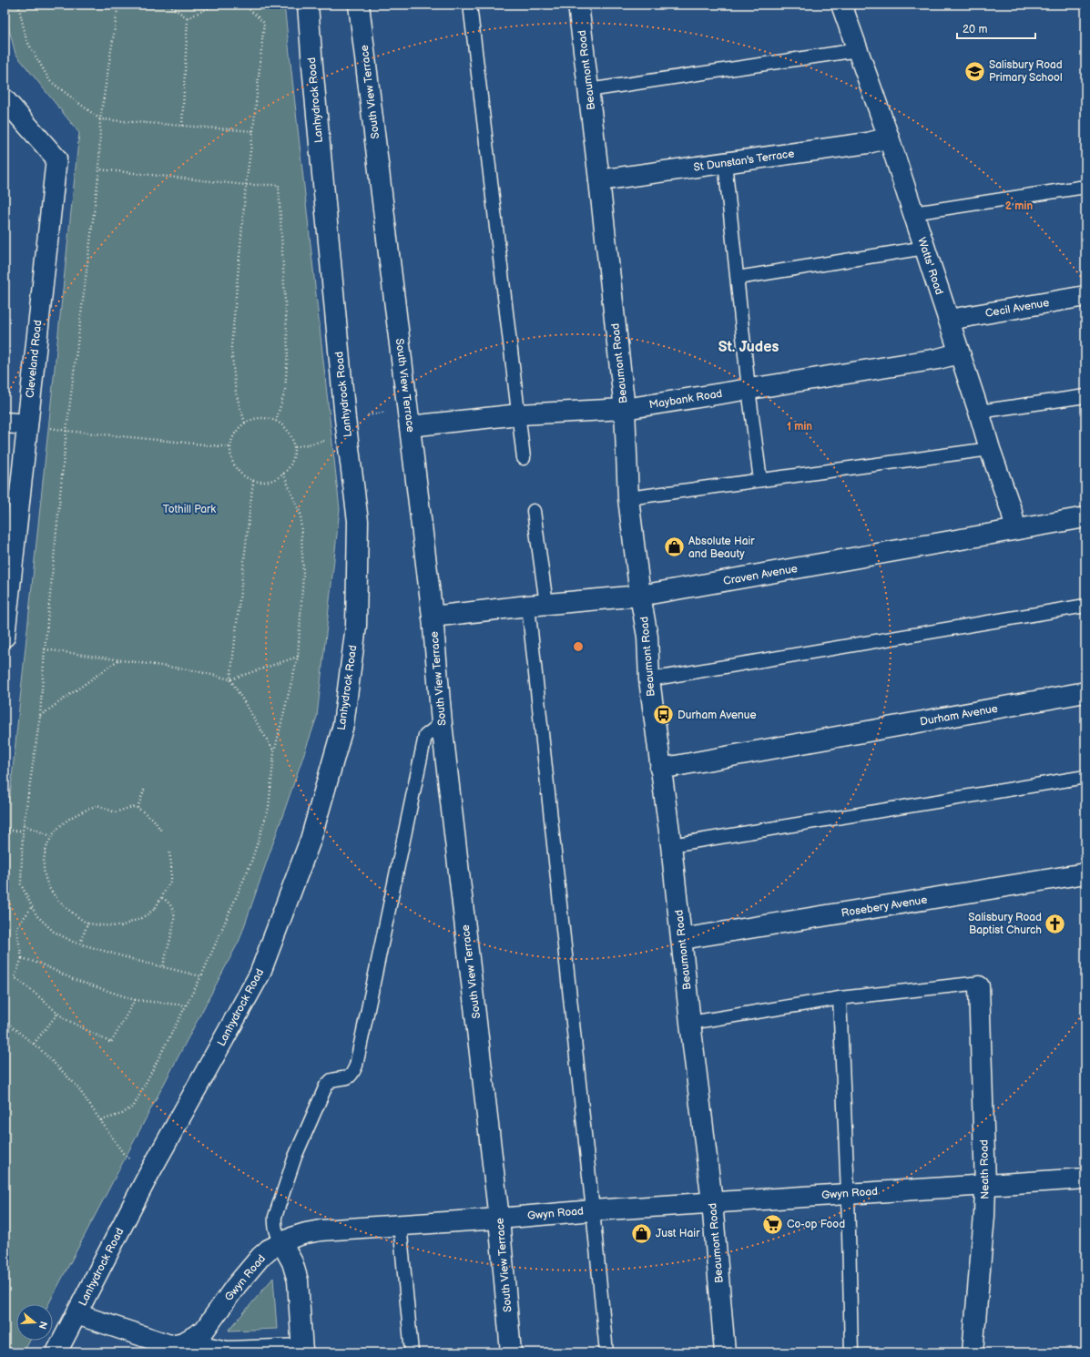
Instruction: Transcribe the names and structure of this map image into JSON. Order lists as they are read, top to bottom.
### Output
{
  "streets": {
    "street": [
      "Beaumont Road",
      "South View Terrace",
      "Lanhydrock Road",
      "St Dunstan's Terrace",
      "Watts' Road",
      "Cecil Avenue",
      "Cleveland Road",
      "Maybank Road",
      "Craven Avenue",
      "Durham Avenue",
      "Rosebery Avenue",
      "Neath Road",
      "Gwyn Road"
    ]
  },
  "crossings": [
    ["Beaumont Road", "St Dunstan's Terrace"],
    ["Beaumont Road", "Maybank Road"],
    ["Beaumont Road", "Craven Avenue"],
    ["Beaumont Road", "Durham Avenue"],
    ["Beaumont Road", "Rosebery Avenue"],
    ["Beaumont Road", "Gwyn Road"],
    ["South View Terrace", "Maybank Road"],
    ["South View Terrace", "Craven Avenue"],
    ["South View Terrace", "Gwyn Road"],
    ["Lanhydrock Road", "Gwyn Road"],
    ["St Dunstan's Terrace", "Watts' Road"],
    ["Watts' Road", "Cecil Avenue"],
    ["Watts' Road", "Maybank Road"],
    ["Watts' Road", "Craven Avenue"],
    ["Neath Road", "Gwyn Road"]
  ],
  "districts": ["St. Judes"],
  "parks": ["Tothill Park"],
  "places": {
    "school or university": ["Salisbury Road Primary School"],
    "shop": ["Absolute Hair and Beauty", "Just Hair"],
    "bus stop": ["Durham Avenue"],
    "church": ["Salisbury Road Baptist Church"],
    "supermarket": ["Co-op Food"]
  },
  "scale_bar": "20 m",
  "north": "right",
  "rings": ["2 min", "1 min"]
}
